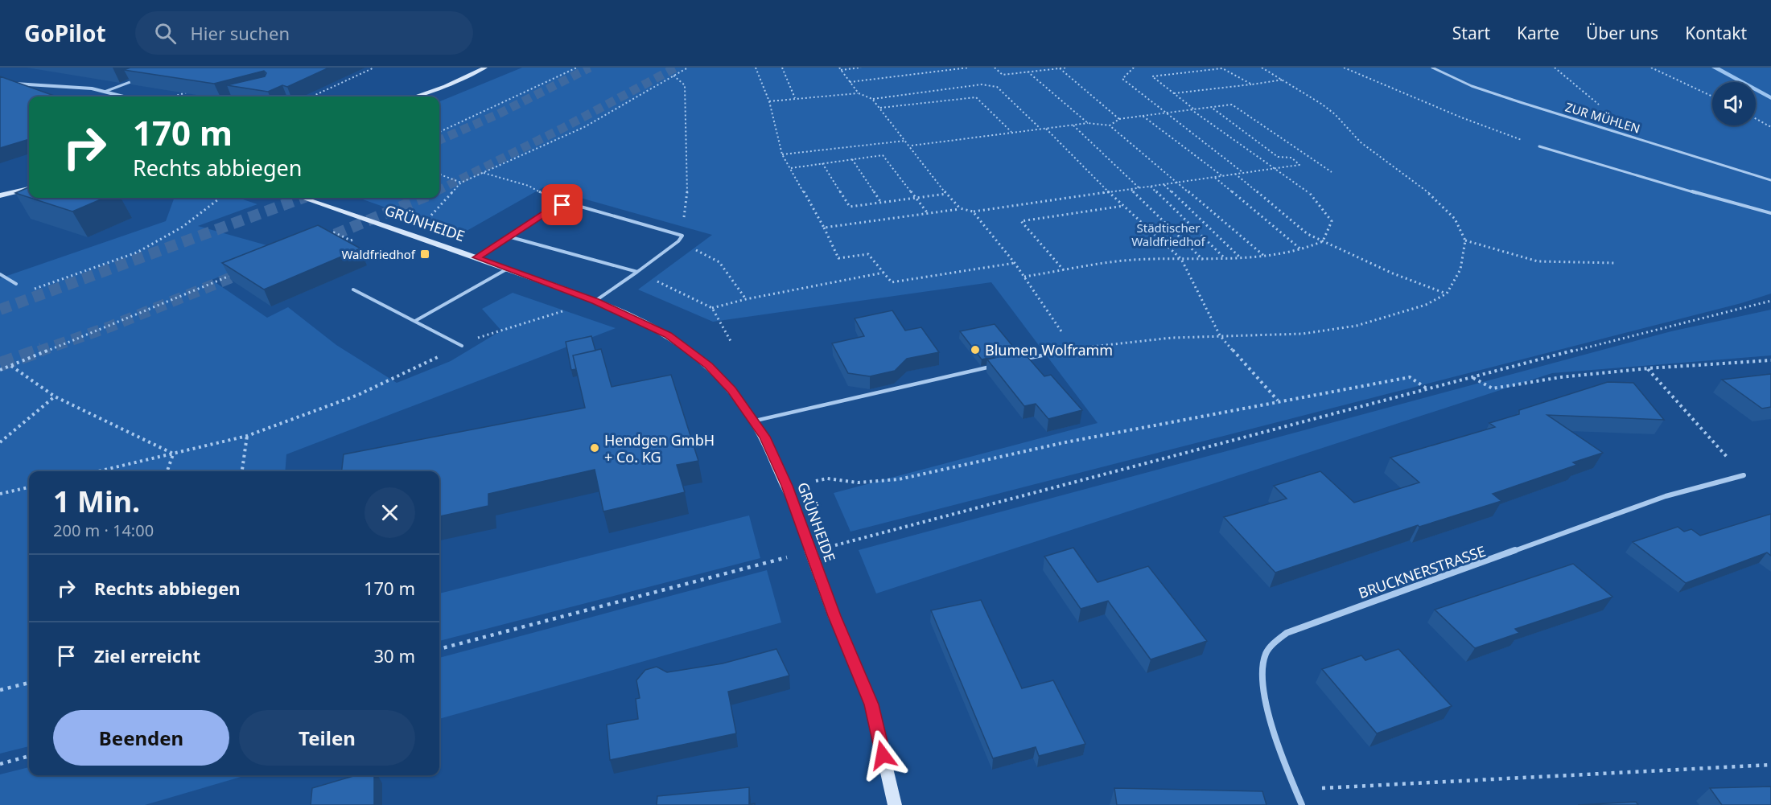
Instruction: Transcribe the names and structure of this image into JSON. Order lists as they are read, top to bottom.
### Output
{
  "streets": {
    "street": ["GRÜNHEIDE", "BRUCKNERSTRASSE"],
    "lane": ["ZUR MÜHLEN"]
  },
  "parks": ["Städtischer Waldfriedhof"],
  "places": {
    "transit": ["Waldfriedhof"],
    "other": ["Blumen Wolframm", "Hendgen GmbH + Co. KG"]
  },
  "page": {
    "header": "GoPilot",
    "search": "Hier suchen",
    "nav": [
      "Start",
      "Karte",
      "Über uns",
      "Kontakt"
    ],
    "turn": ["170 m", "Rechts abbiegen"],
    "heading": ["1 Min.", "200 m · 14:00"],
    "list": [
      {
        "name": "Rechts abbiegen",
        "value": "170 m"
      },
      {
        "name": "Ziel erreicht",
        "value": "30 m"
      }
    ],
    "buttons": ["Beenden", "Teilen"]
  }
}
